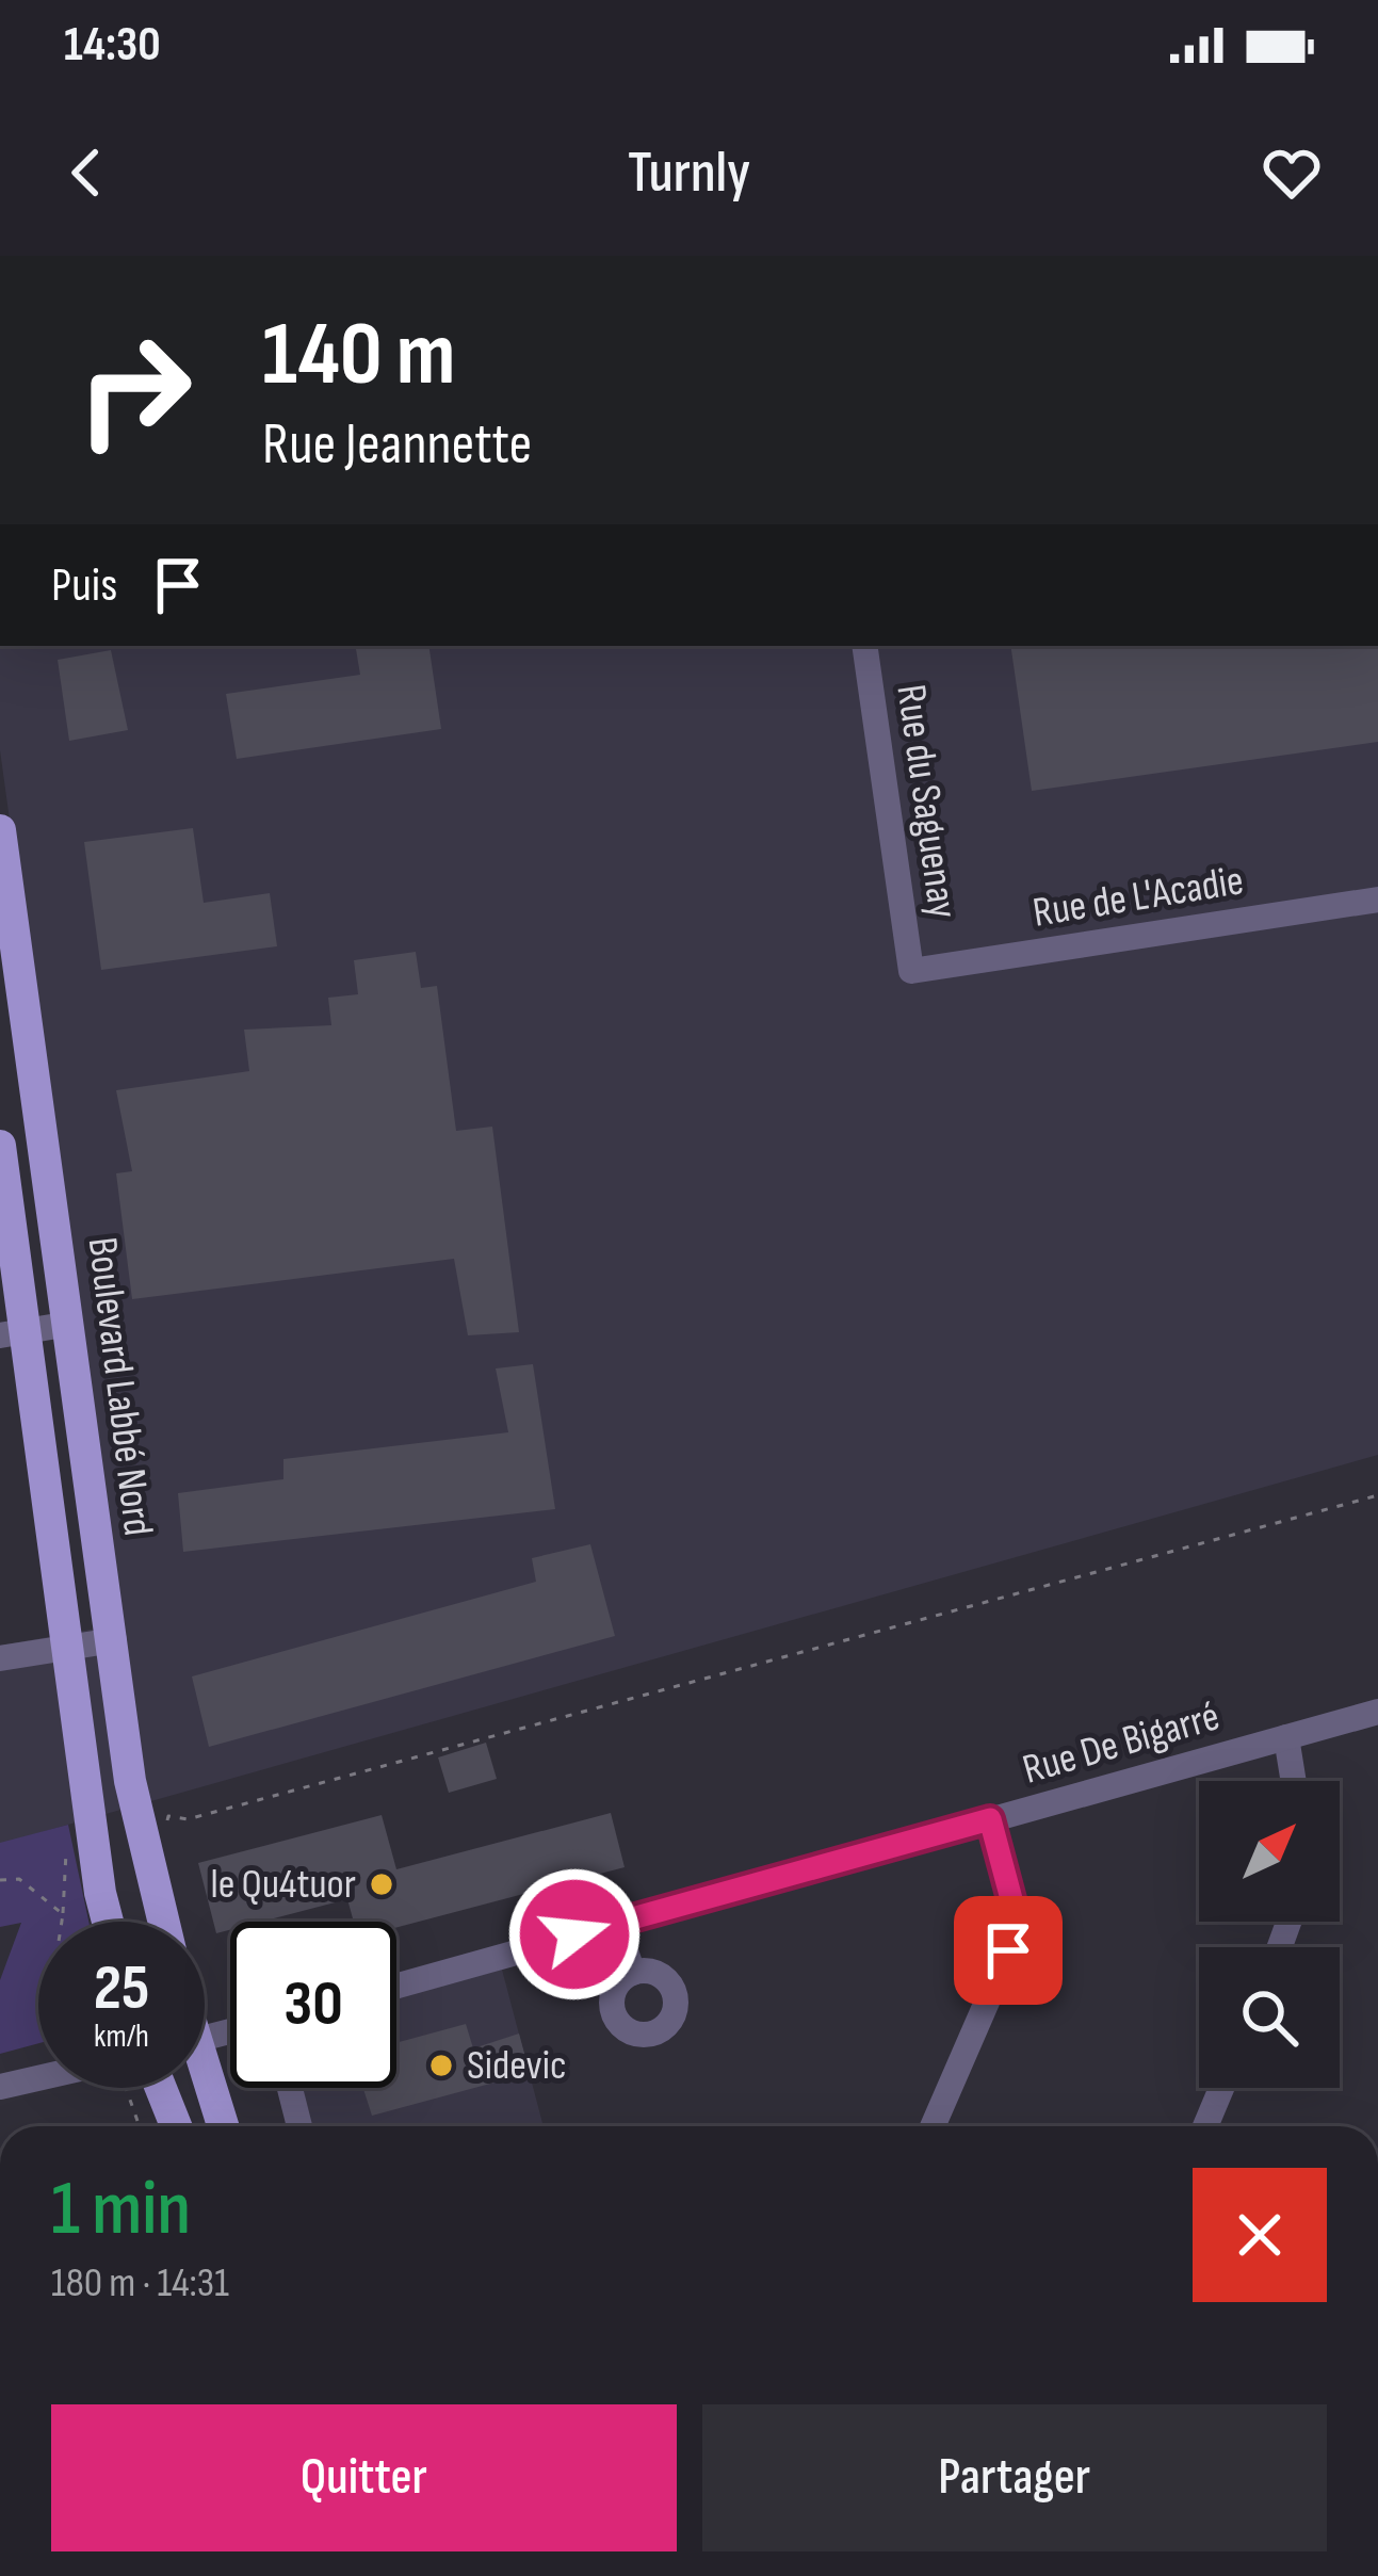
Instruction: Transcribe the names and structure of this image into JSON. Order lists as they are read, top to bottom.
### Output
{
  "streets": {
    "main road": ["Boulevard Labbé Nord"],
    "street": ["Rue du Saguenay", "Rue de L'Acadie", "Rue De Bigarré"]
  },
  "crossings": [
    ["Rue du Saguenay", "Rue de L'Acadie"]
  ],
  "places": ["le Qu4tuor", "Sidevic"],
  "north": "top right",
  "page": {
    "status": "14:30",
    "header": "Turnly",
    "turn": ["140 m", "Rue Jeannette"],
    "then": "Puis",
    "speed": "25 km/h",
    "limit": "30",
    "heading": ["1 min", "180 m · 14:31"],
    "buttons": ["Quitter", "Partager"]
  }
}
